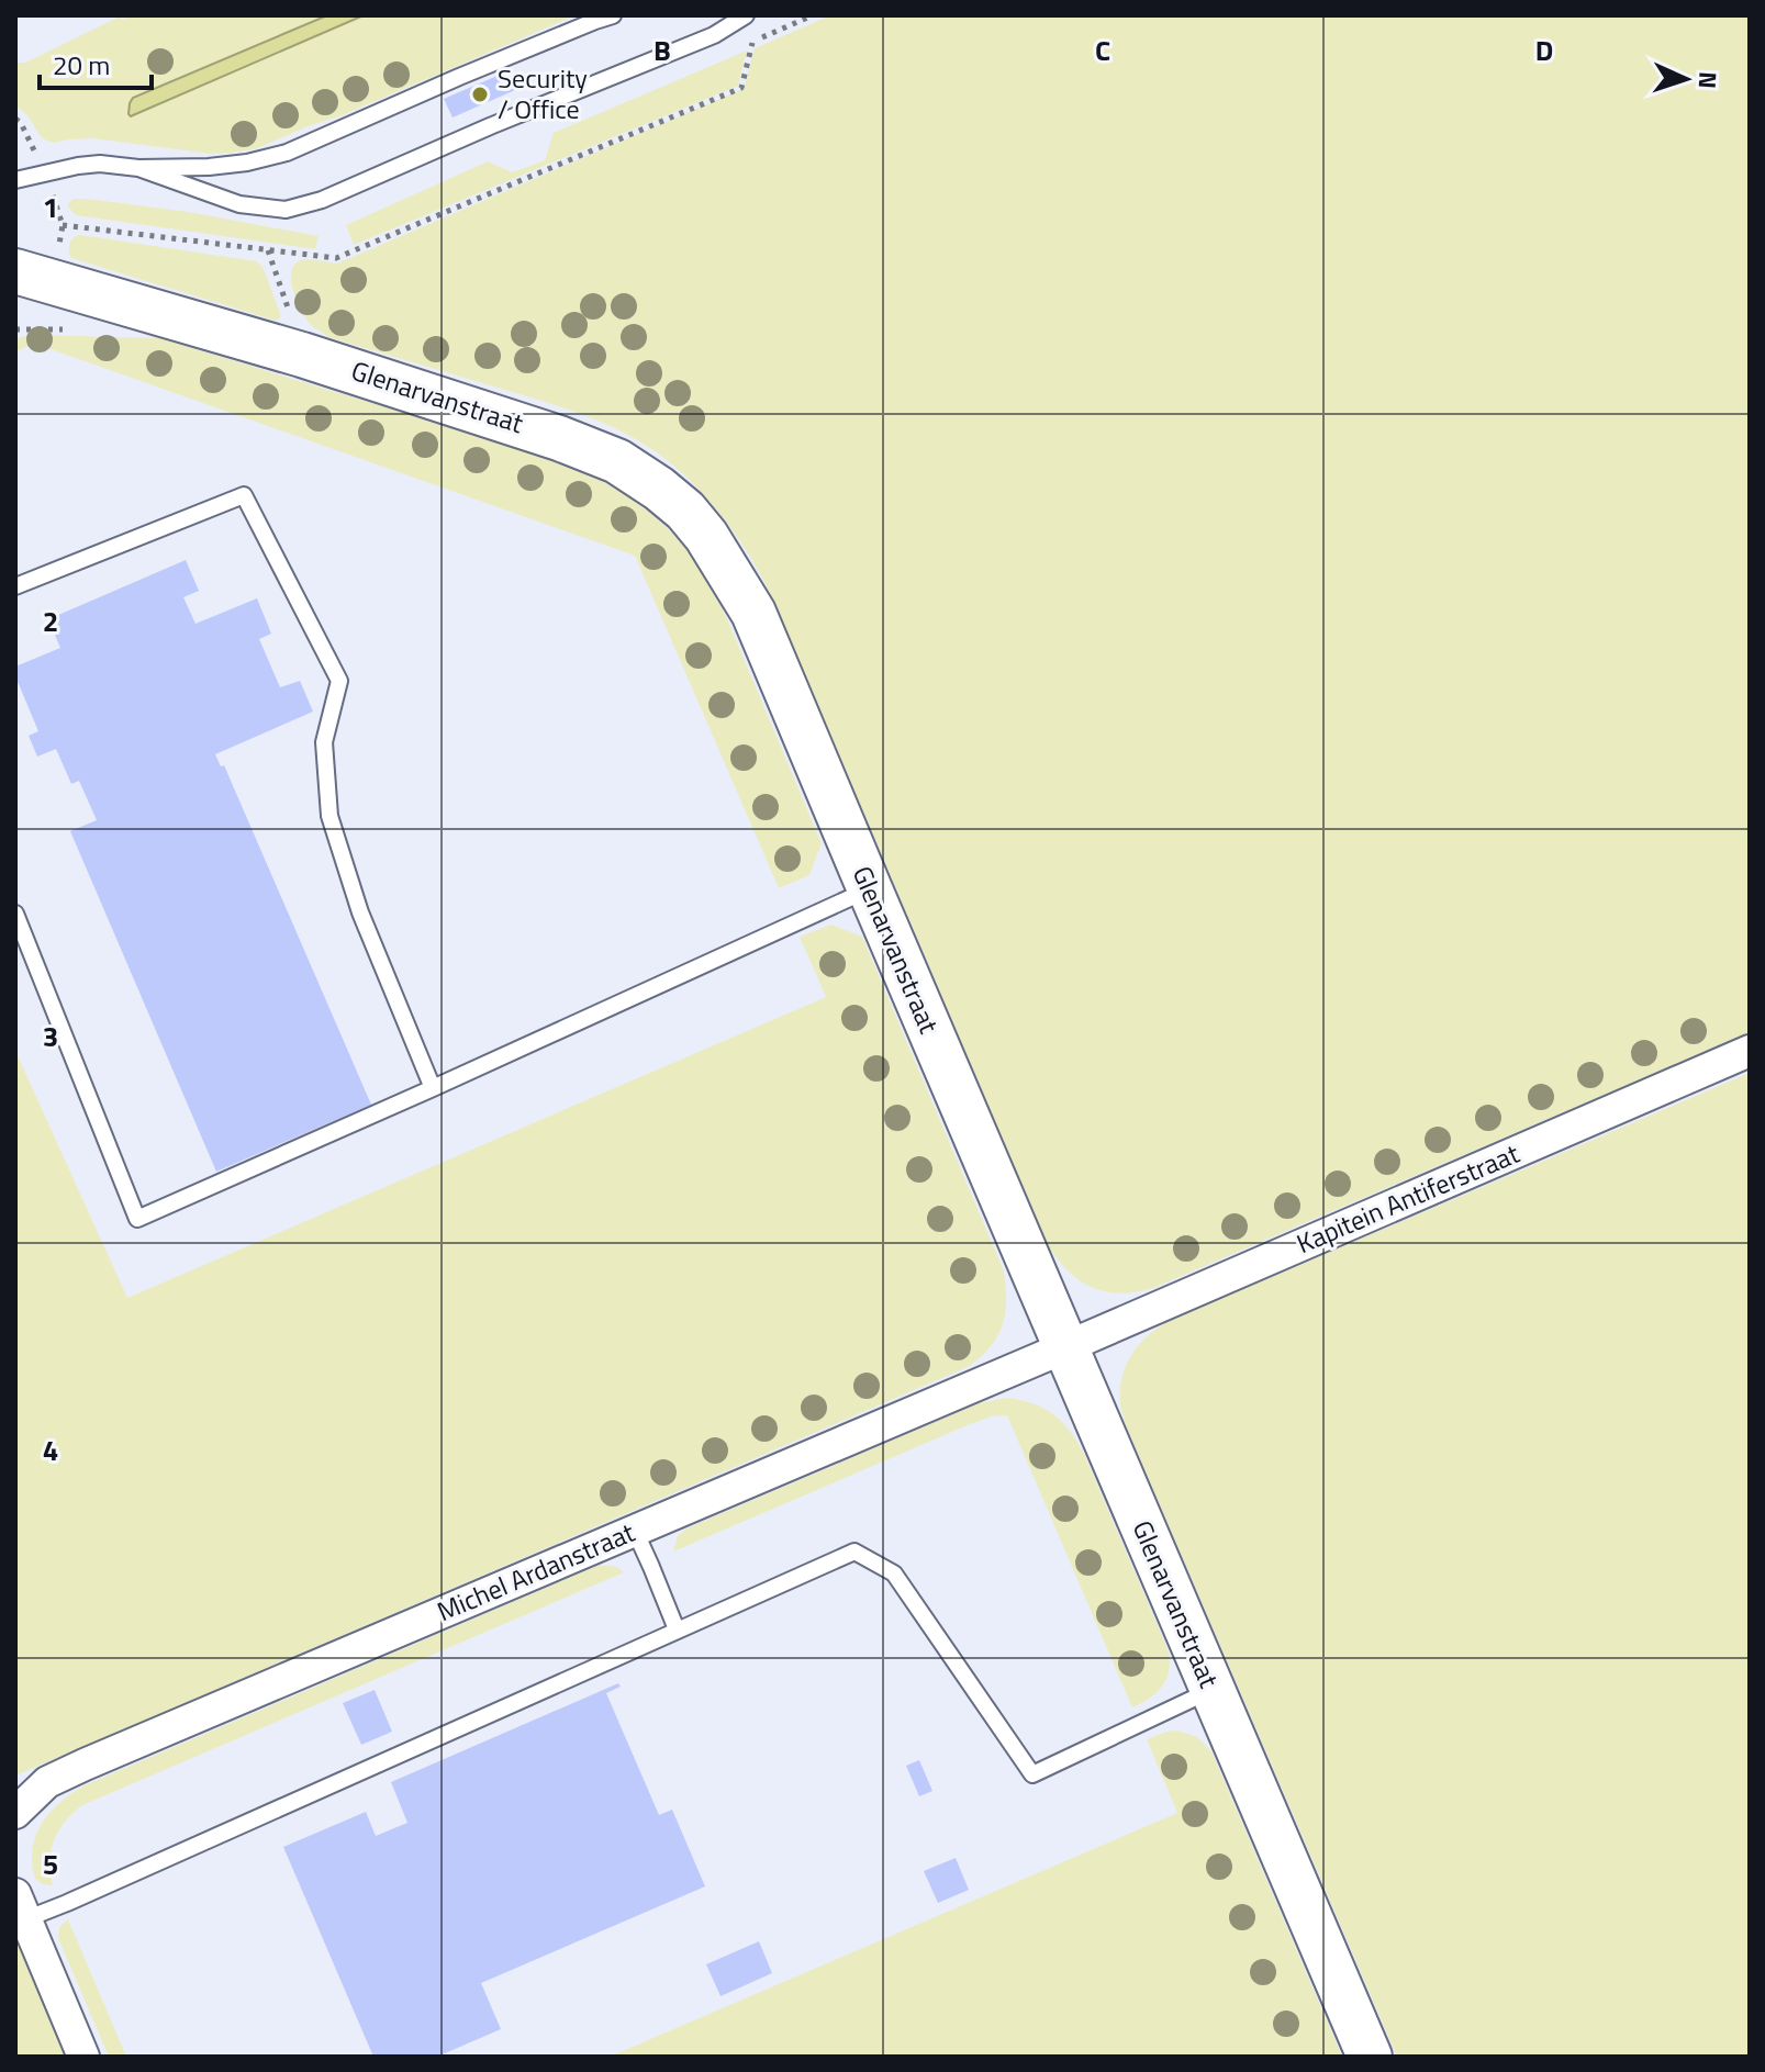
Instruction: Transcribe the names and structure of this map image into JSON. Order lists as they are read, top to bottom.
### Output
{
  "streets": {
    "street": ["Glenarvanstraat", "Kapitein Antiferstraat", "Michel Ardanstraat"]
  },
  "crossings": [
    ["Glenarvanstraat", "Kapitein Antiferstraat"],
    ["Glenarvanstraat", "Michel Ardanstraat"],
    ["Kapitein Antiferstraat", "Michel Ardanstraat"]
  ],
  "places": ["Security / Office"],
  "scale_bar": "20 m",
  "north": "right",
  "grid": {
    "columns": ["B", "C", "D"],
    "rows": [
      "1",
      "2",
      "3",
      "4",
      "5"
    ]
  }
}
